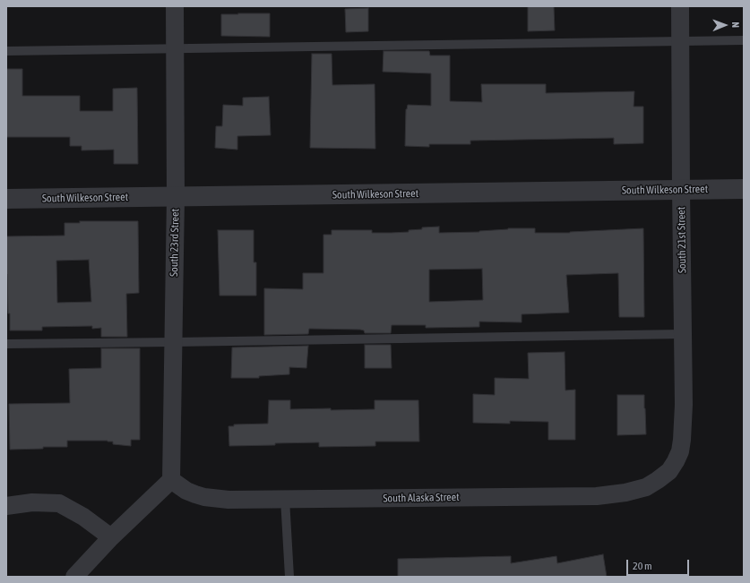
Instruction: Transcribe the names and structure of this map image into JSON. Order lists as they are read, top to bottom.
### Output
{
  "streets": {
    "street": [
      "South Wilkeson Street",
      "South 21st Street",
      "South 23rd Street",
      "South Alaska Street"
    ]
  },
  "crossings": [
    ["South Wilkeson Street", "South 21st Street"],
    ["South Wilkeson Street", "South 23rd Street"],
    ["South 21st Street", "South Alaska Street"],
    ["South 23rd Street", "South Alaska Street"]
  ],
  "scale_bar": "20 m",
  "north": "right"
}
